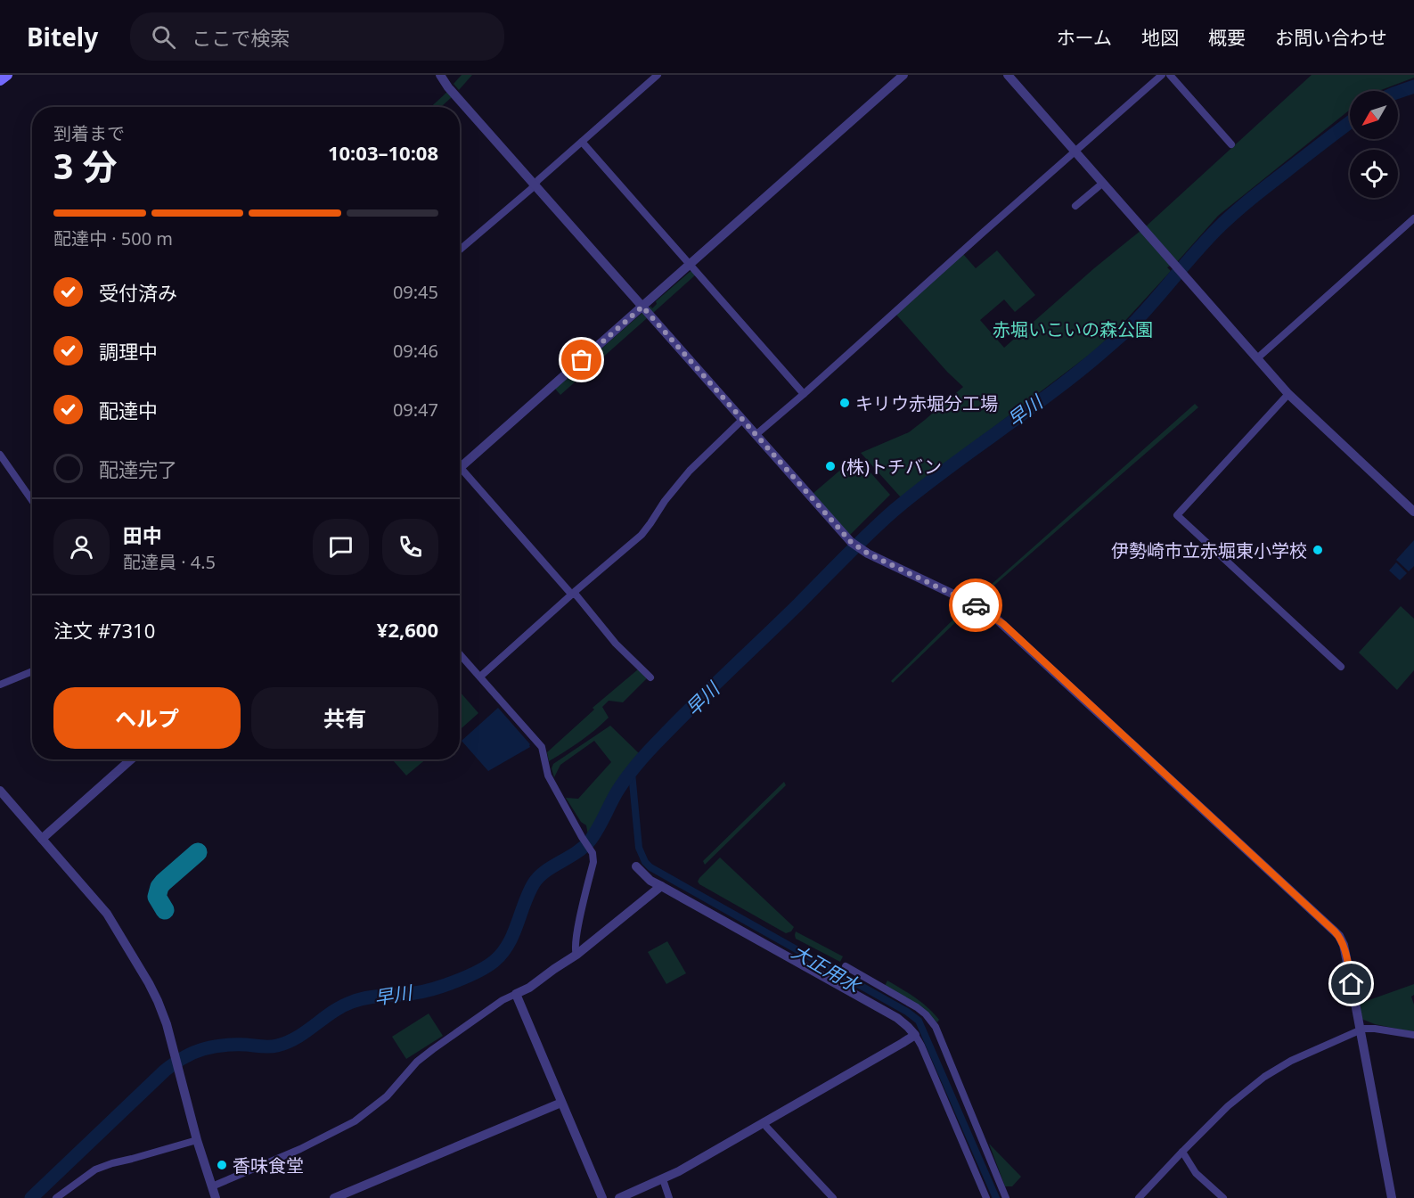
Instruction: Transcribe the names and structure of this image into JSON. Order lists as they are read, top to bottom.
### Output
{
  "water": ["早川", "大正用水"],
  "parks": ["赤堀いこいの森公園"],
  "places": [
    "キリウ赤堀分工場",
    "(株)トチバン",
    "伊勢崎市立赤堀東小学校",
    "香味食堂"
  ],
  "north": "bottom left",
  "page": {
    "header": "Bitely",
    "search": "ここで検索",
    "nav": [
      "ホーム",
      "地図",
      "概要",
      "お問い合わせ"
    ],
    "heading": ["3 分", "到着まで", "10:03–10:08"],
    "panel": [
      "田中",
      "配達員 · 4.5",
      "注文 #7310",
      "¥2,600"
    ],
    "bar": "配達中 · 500 m",
    "list": [
      ["受付済み", "09:45"],
      ["調理中", "09:46"],
      ["配達中", "09:47"],
      "配達完了"
    ],
    "buttons": ["ヘルプ", "共有"]
  }
}
